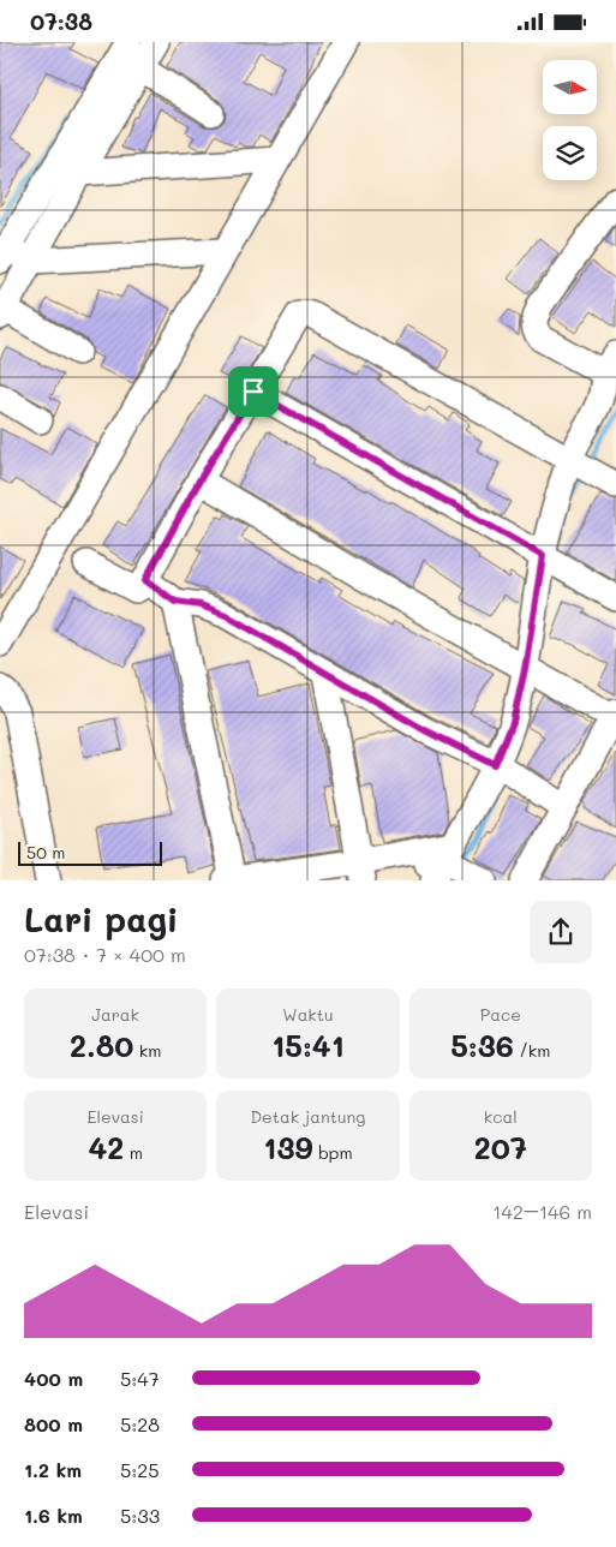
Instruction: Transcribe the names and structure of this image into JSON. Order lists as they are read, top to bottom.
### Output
{
  "scale_bar": "50 m",
  "north": "right",
  "page": {
    "status": "07:38",
    "scale": "50 m",
    "heading": ["Lari pagi", "07:38 · 7 × 400 m"],
    "stats": [
      ["Jarak", "2.80 km"],
      ["Waktu", "15:41"],
      ["Pace", "5:36 /km"],
      ["Elevasi", "42 m"],
      ["Detak jantung", "139 bpm"],
      ["kcal", "207"]
    ],
    "chart": ["Elevasi", "142–146 m"],
    "list": [
      {
        "name": "400 m",
        "note": "5:47"
      },
      {
        "name": "800 m",
        "note": "5:28"
      },
      {
        "name": "1.2 km",
        "note": "5:25"
      },
      {
        "name": "1.6 km",
        "note": "5:33"
      }
    ]
  }
}
